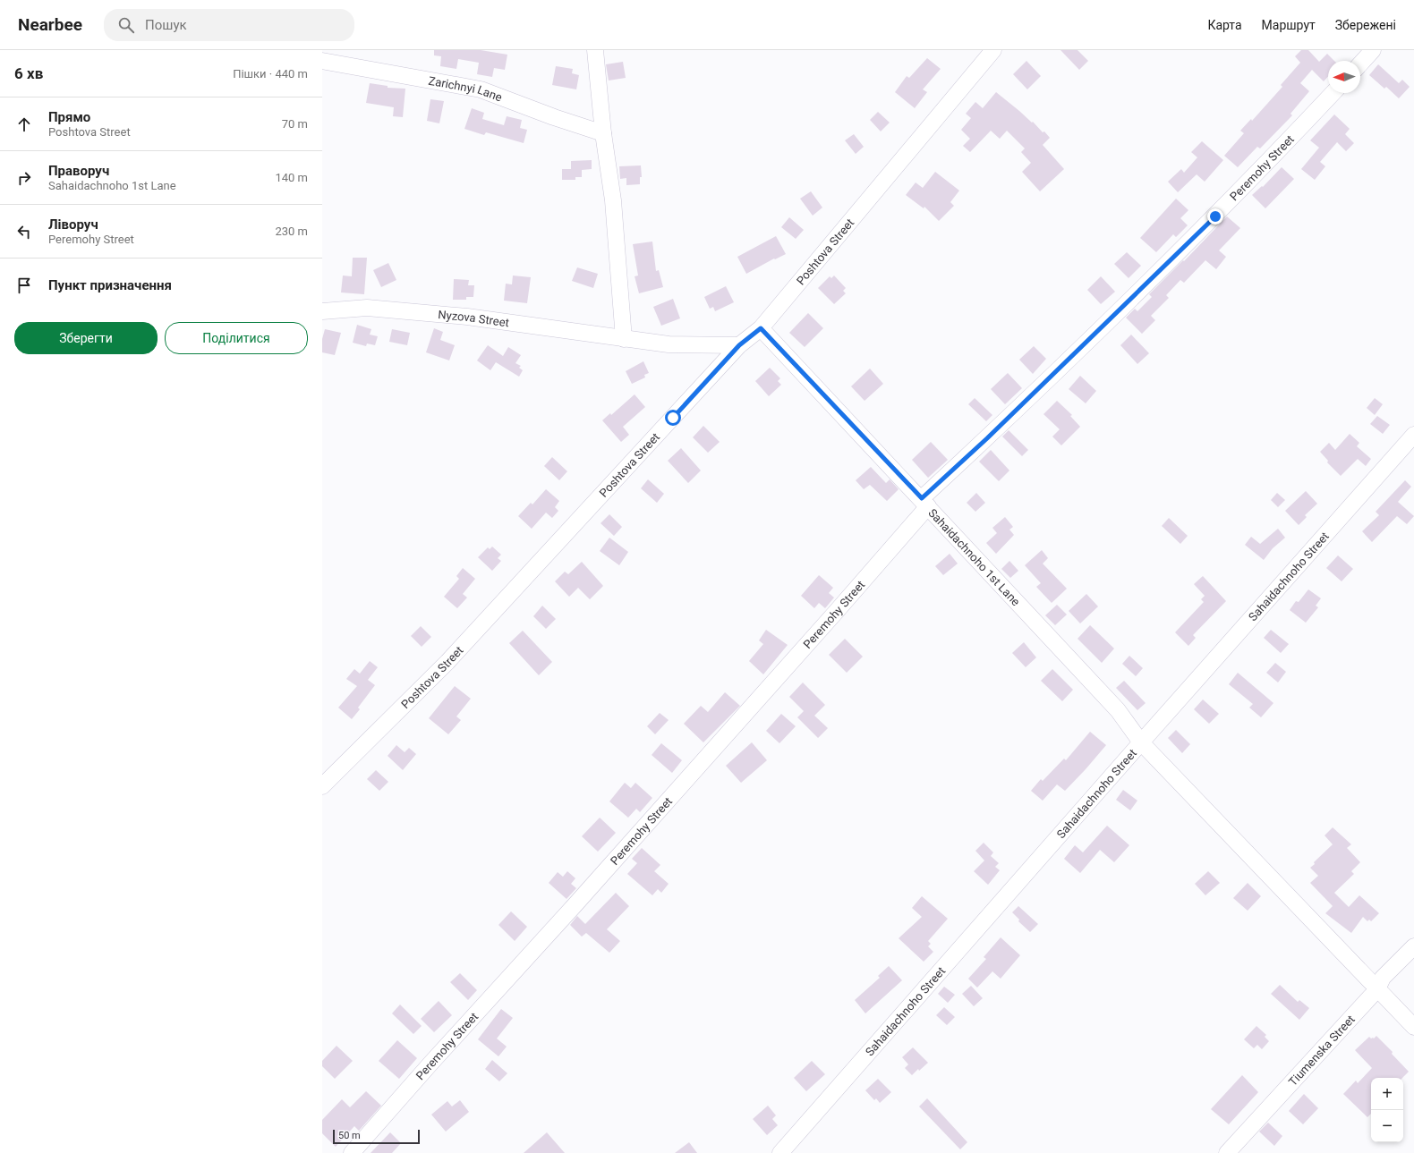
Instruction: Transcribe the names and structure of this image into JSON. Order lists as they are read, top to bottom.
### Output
{
  "streets": {
    "street": [
      "Zarichnyi Lane",
      "Peremohy Street",
      "Poshtova Street",
      "Nyzova Street",
      "Sahaidachnoho 1st Lane",
      "Sahaidachnoho Street",
      "Tiumenska Street"
    ]
  },
  "crossings": [
    ["Peremohy Street", "Sahaidachnoho 1st Lane"],
    ["Poshtova Street", "Nyzova Street"],
    ["Poshtova Street", "Sahaidachnoho 1st Lane"],
    ["Sahaidachnoho 1st Lane", "Sahaidachnoho Street"],
    ["Sahaidachnoho 1st Lane", "Tiumenska Street"]
  ],
  "scale_bar": "50 m",
  "north": "left",
  "page": {
    "header": "Nearbee",
    "search": "Пошук",
    "nav": ["Карта", "Маршрут", "Збережені"],
    "heading": ["6 хв", "Пішки · 440 m"],
    "list": [
      ["Прямо", "Poshtova Street", "70 m"],
      ["Праворуч", "Sahaidachnoho 1st Lane", "140 m"],
      ["Ліворуч", "Peremohy Street", "230 m"],
      "Пункт призначення"
    ],
    "buttons": ["Зберегти", "Поділитися"],
    "map_buttons": ["+", "−"],
    "scale": "50 m"
  }
}
